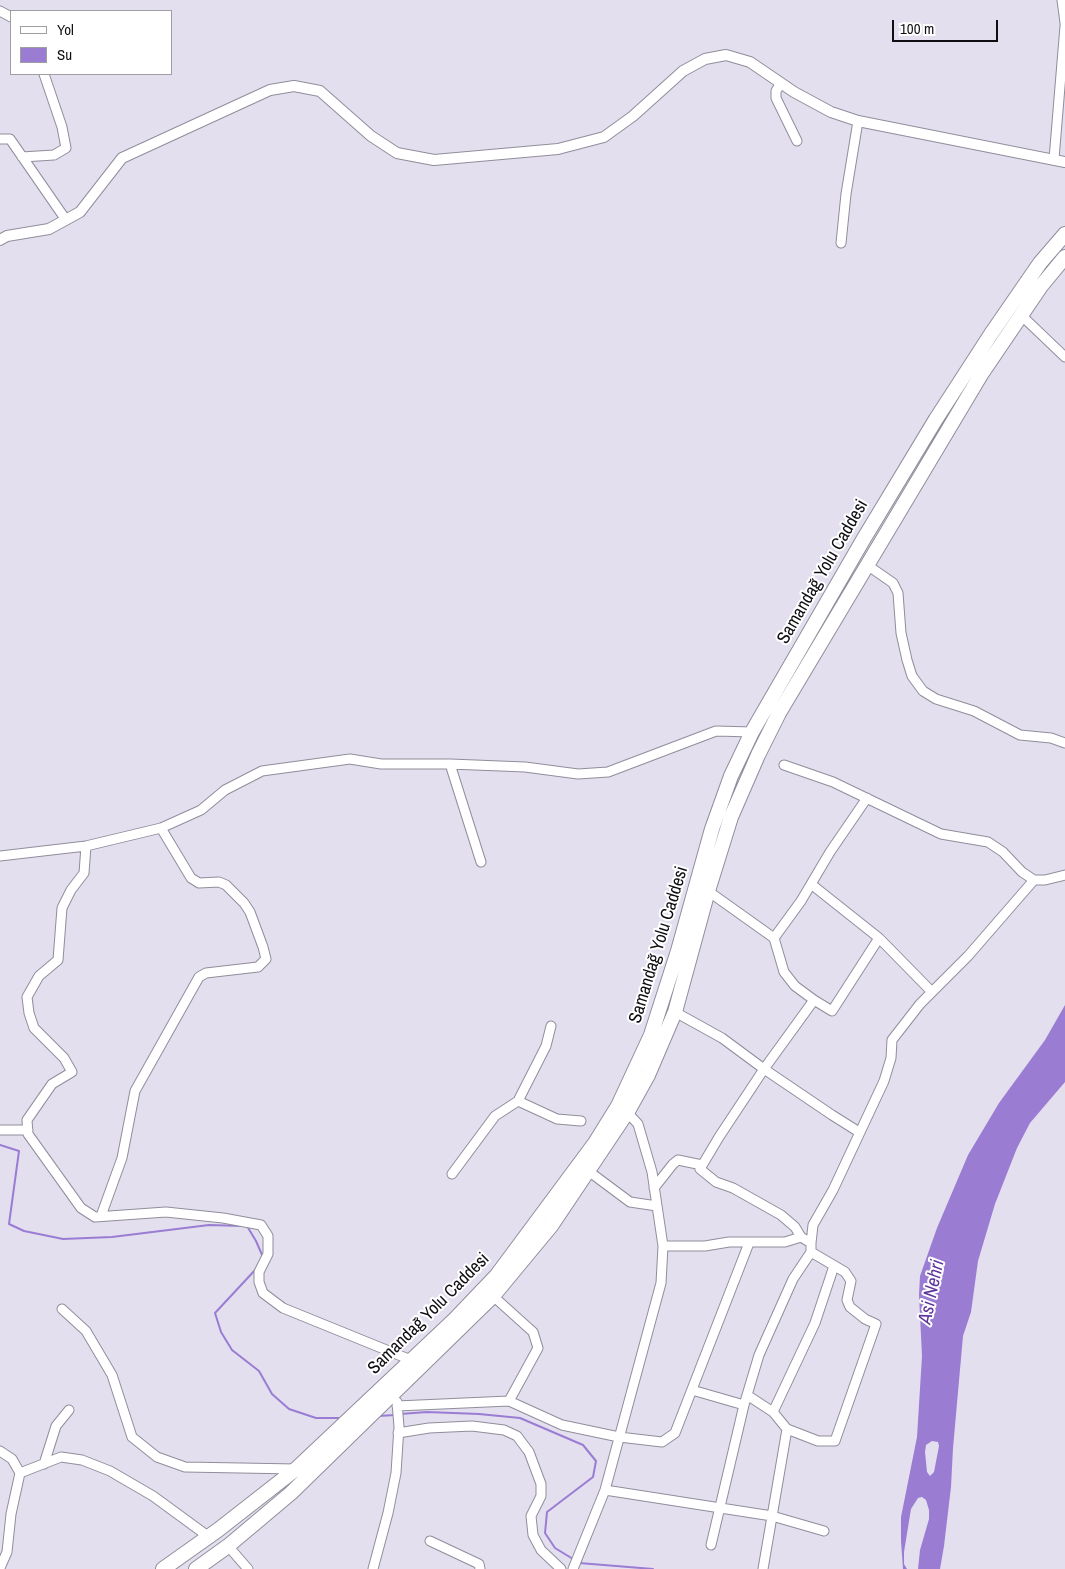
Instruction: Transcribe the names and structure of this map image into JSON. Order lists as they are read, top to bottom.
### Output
{
  "streets": {
    "highway": ["Samandağ Yolu Caddesi"]
  },
  "water": ["Asi Nehri"],
  "legend": ["Yol", "Su"],
  "scale_bar": "100 m"
}
